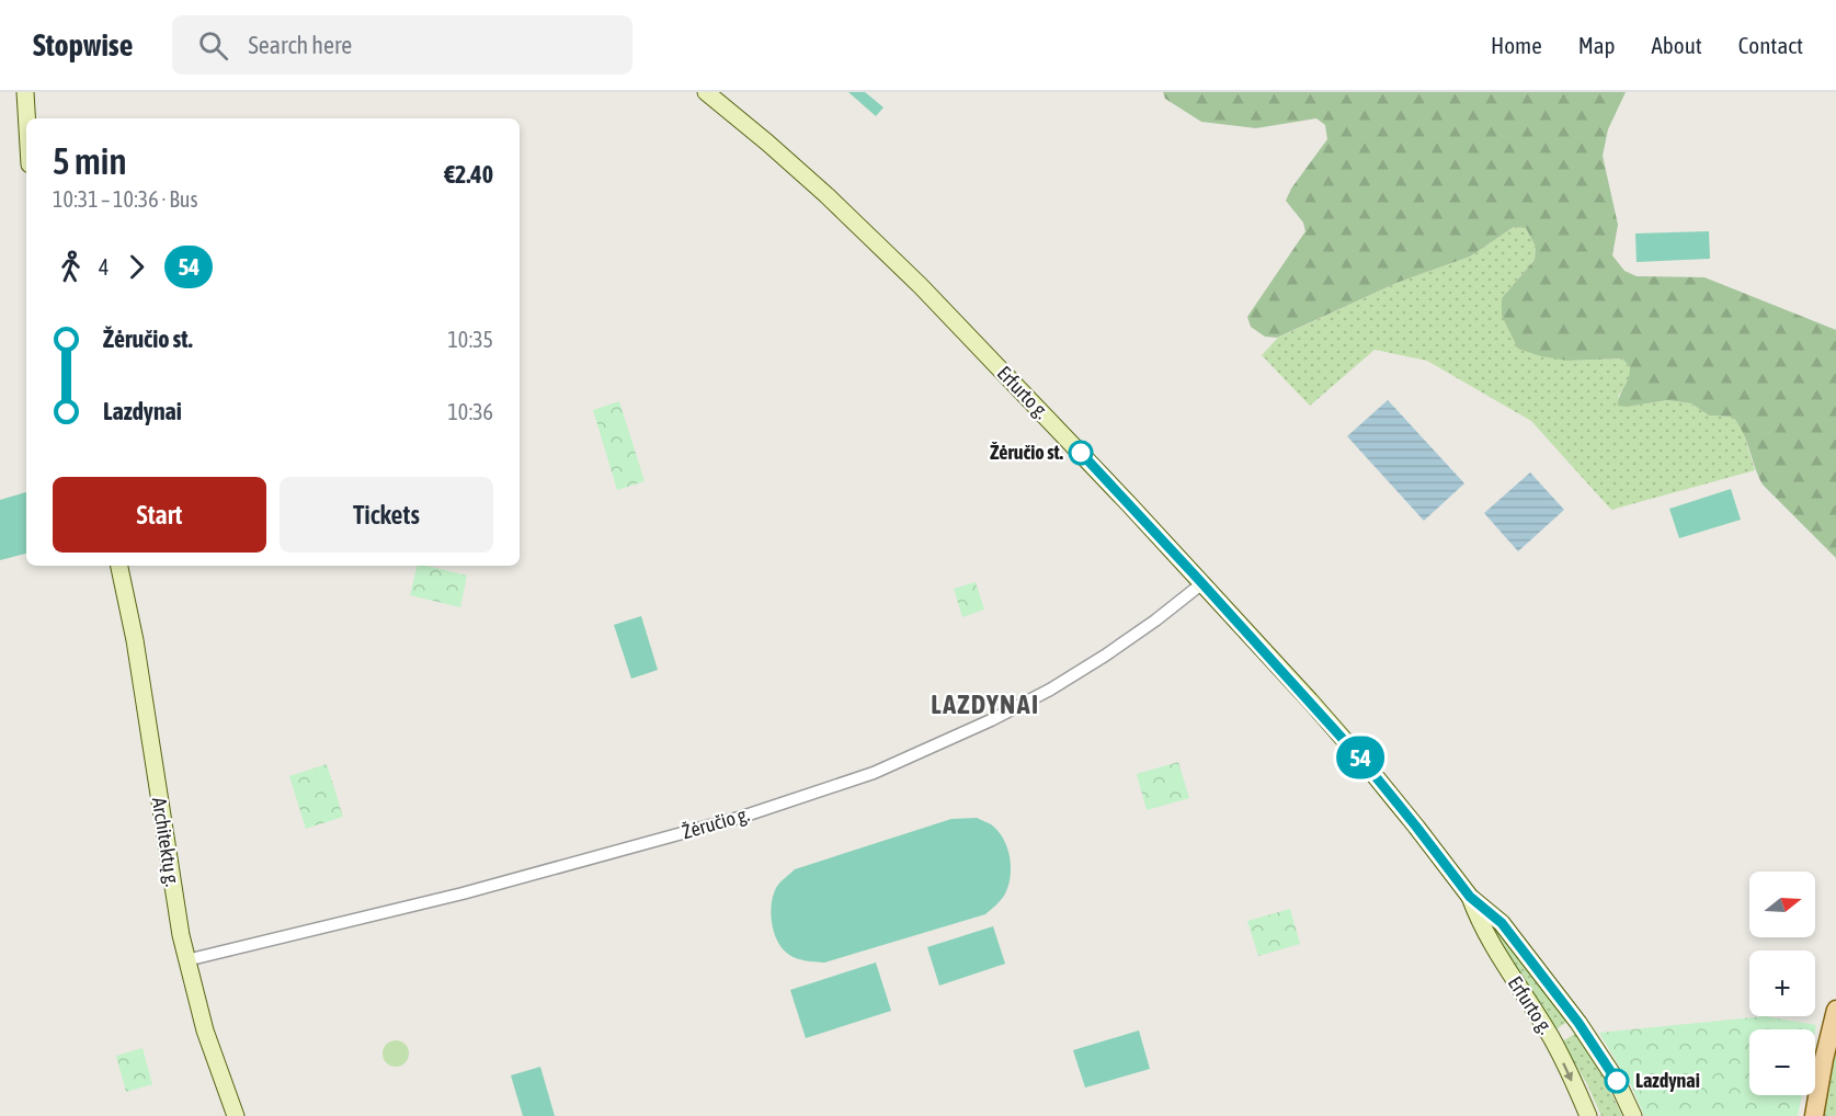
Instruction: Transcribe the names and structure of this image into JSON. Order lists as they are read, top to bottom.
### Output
{
  "streets": {
    "street": ["Erfurto g.", "Žėručio g.", "Architektų g."]
  },
  "crossings": [
    ["Erfurto g.", "Žėručio g."],
    ["Žėručio g.", "Architektų g."]
  ],
  "districts": ["LAZDYNAI"],
  "places": ["Žėručio st.", "Lazdynai"],
  "lines": ["bus line 54"],
  "north": "right",
  "page": {
    "header": "Stopwise",
    "search": "Search here",
    "nav": [
      "Home",
      "Map",
      "About",
      "Contact"
    ],
    "on_map": "54",
    "heading": ["5 min", "10:31 – 10:36 · Bus", "€2.40"],
    "legs": ["4", "54"],
    "list": [
      {
        "name": "Žėručio st.",
        "value": "10:35"
      },
      {
        "name": "Lazdynai",
        "value": "10:36"
      }
    ],
    "buttons": ["Start", "Tickets"],
    "map_buttons": ["+", "−"]
  }
}
